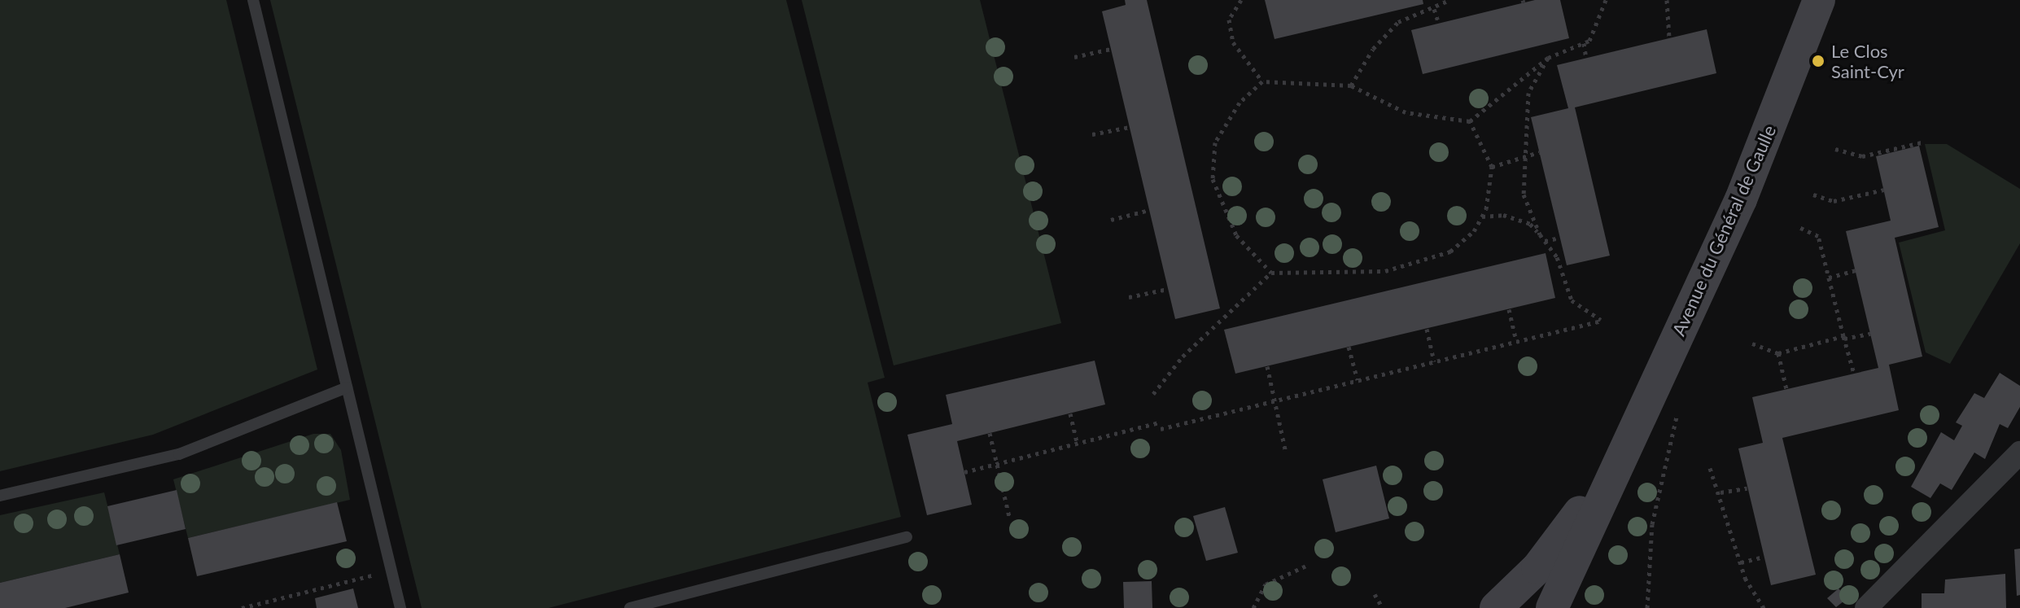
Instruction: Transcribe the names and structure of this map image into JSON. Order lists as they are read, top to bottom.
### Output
{
  "streets": {
    "street": ["Avenue du Général de Gaulle"]
  },
  "places": ["Le Clos Saint-Cyr"]
}
